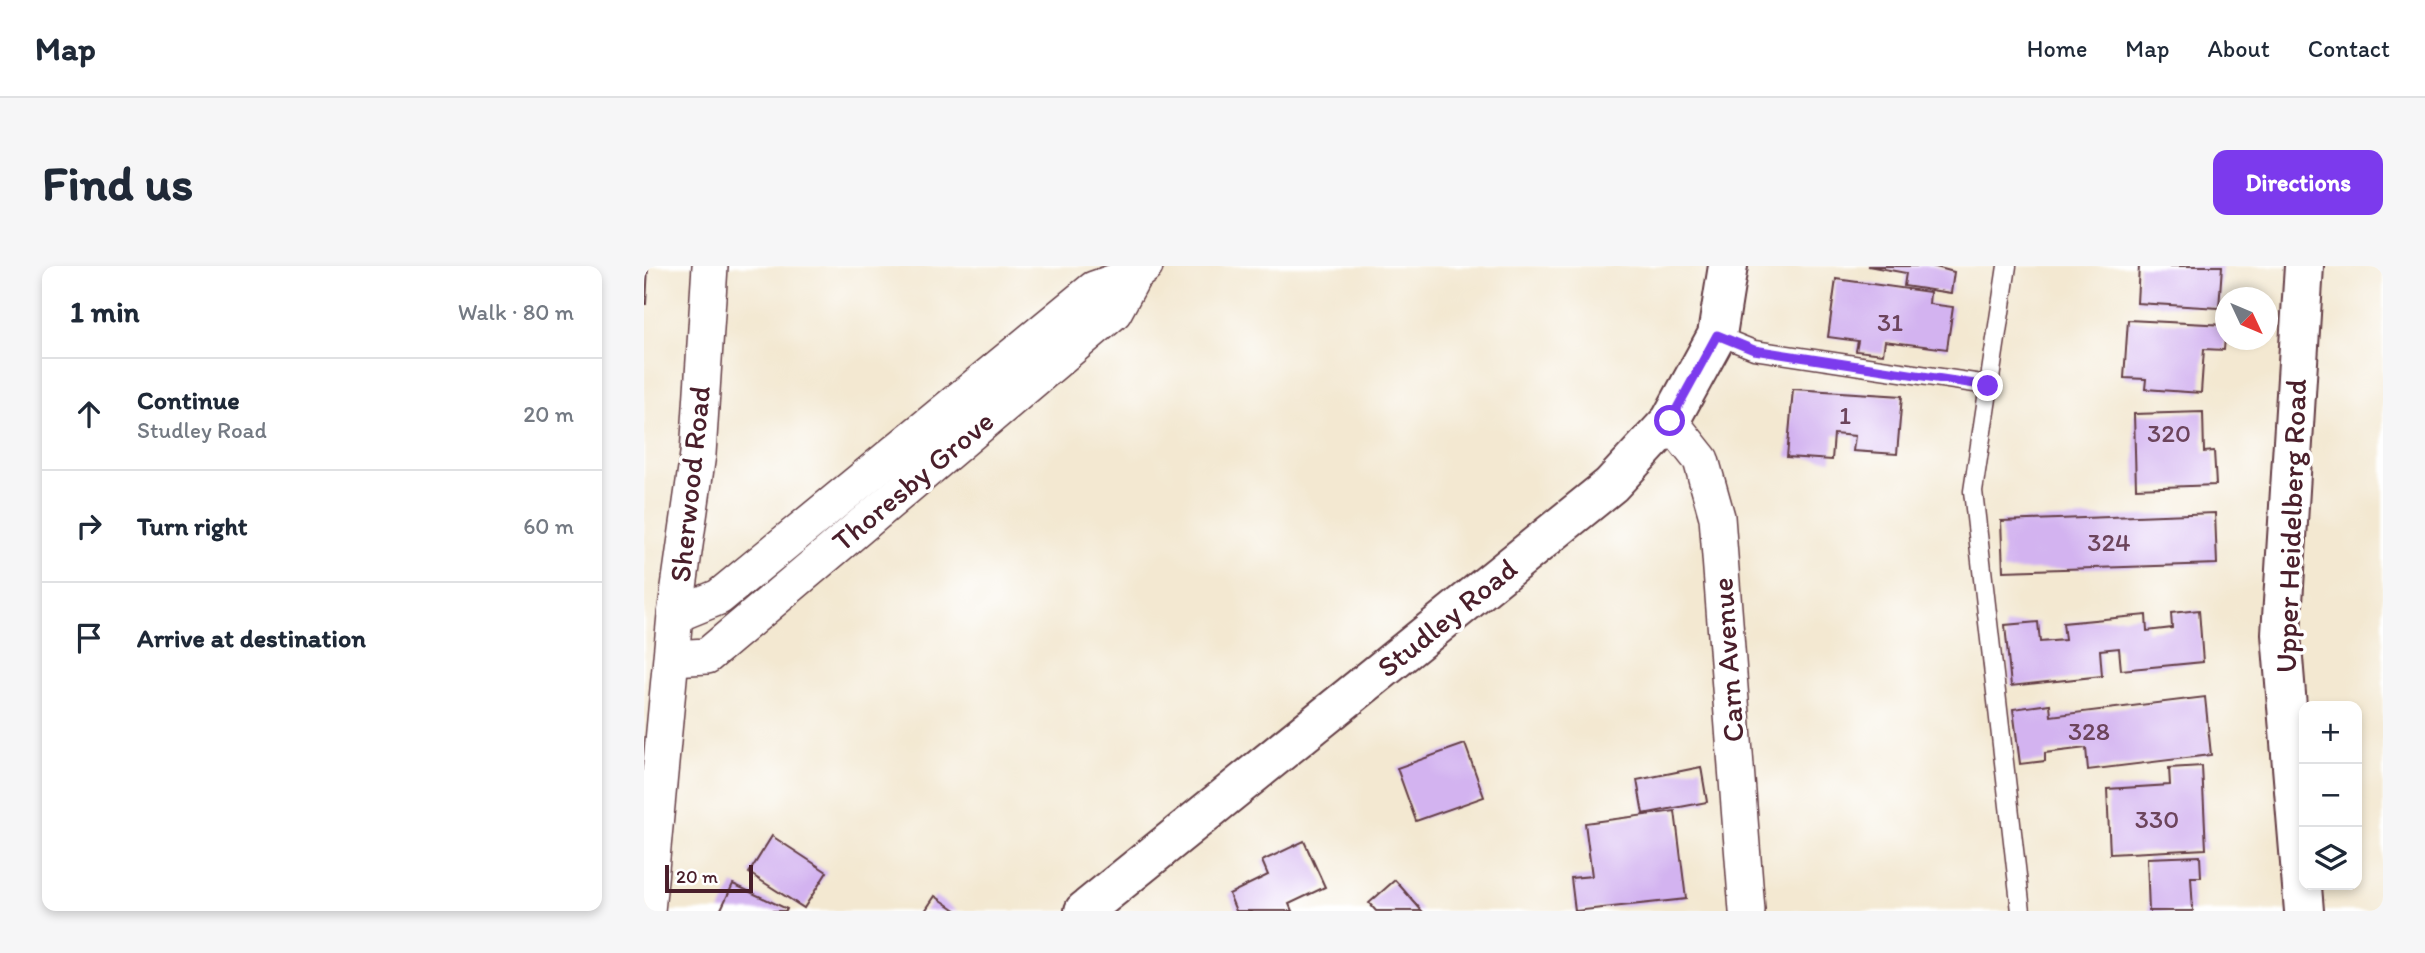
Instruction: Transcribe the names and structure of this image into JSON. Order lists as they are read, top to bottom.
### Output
{
  "streets": {
    "street": [
      "Thoresby Grove",
      "Sherwood Road",
      "Upper Heidelberg Road",
      "Studley Road",
      "Carn Avenue"
    ]
  },
  "crossings": [
    ["Thoresby Grove", "Sherwood Road"],
    ["Studley Road", "Carn Avenue"]
  ],
  "house_numbers": [
    "31",
    "1",
    "320",
    "324",
    "328",
    "330"
  ],
  "scale_bar": "20 m",
  "north": "bottom right",
  "page": {
    "header": "Map",
    "nav": [
      "Home",
      "Map",
      "About",
      "Contact"
    ],
    "buttons": "Directions",
    "title": "Find us",
    "heading": ["1 min", "Walk · 80 m"],
    "list": [
      ["Continue", "Studley Road", "20 m"],
      ["Turn right", "60 m"],
      "Arrive at destination"
    ],
    "map_buttons": ["+", "−"],
    "scale": "20 m"
  }
}
